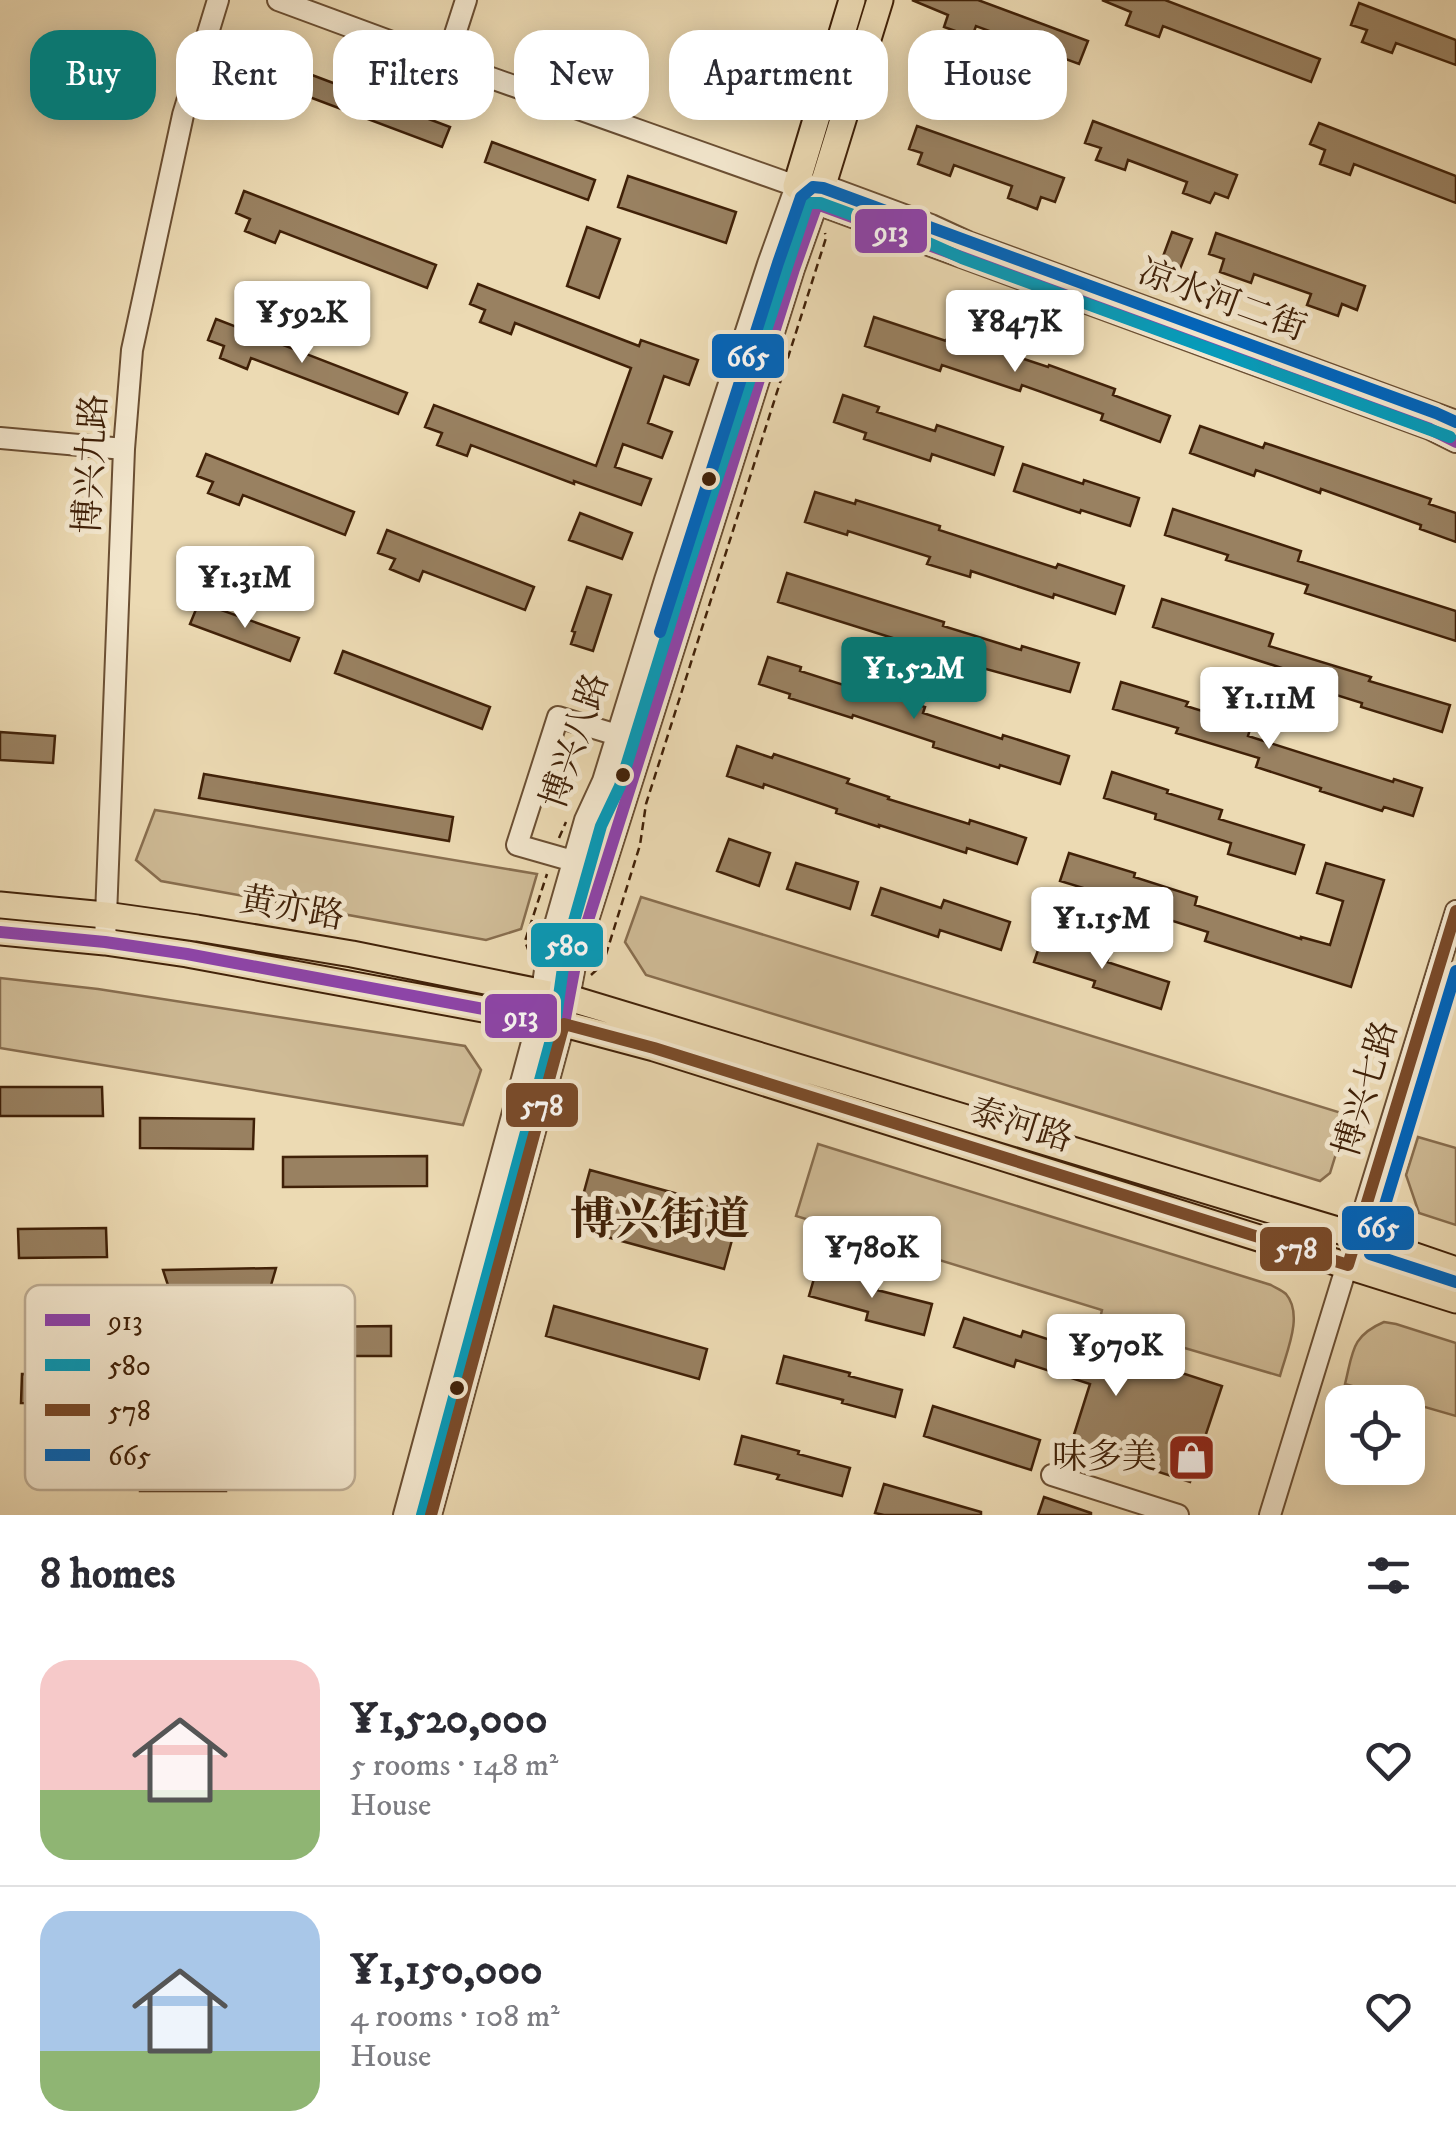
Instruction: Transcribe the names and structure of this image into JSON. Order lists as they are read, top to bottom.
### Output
{
  "streets": {
    "main road": ["博兴八路", "黄亦路", "泰河路"],
    "street": ["凉水河二街", "博兴九路", "博兴七路"]
  },
  "crossings": [
    ["凉水河二街", "博兴八路"],
    ["博兴九路", "黄亦路"],
    ["博兴八路", "黄亦路"],
    ["博兴八路", "泰河路"],
    ["黄亦路", "泰河路"],
    ["博兴七路", "泰河路"]
  ],
  "districts": ["博兴街道"],
  "places": {
    "shop": ["味多美"]
  },
  "lines": [
    "transit line 665",
    "transit line 580",
    "transit line 913",
    "transit line 578"
  ],
  "legend": [
    "913",
    "580",
    "578",
    "665"
  ],
  "page": {
    "chip": [
      "Buy",
      "Rent",
      "Filters",
      "New",
      "Apartment",
      "House"
    ],
    "price": [
      "¥592K",
      "¥847K",
      "¥1.31M",
      "¥1.52M",
      "¥1.11M",
      "¥1.15M",
      "¥780K",
      "¥970K"
    ],
    "heading": "8 homes",
    "list": [
      {
        "name": "¥1,520,000",
        "note": "5 rooms · 148 m² · House"
      },
      {
        "name": "¥1,150,000",
        "note": "4 rooms · 108 m² · House"
      }
    ]
  }
}
